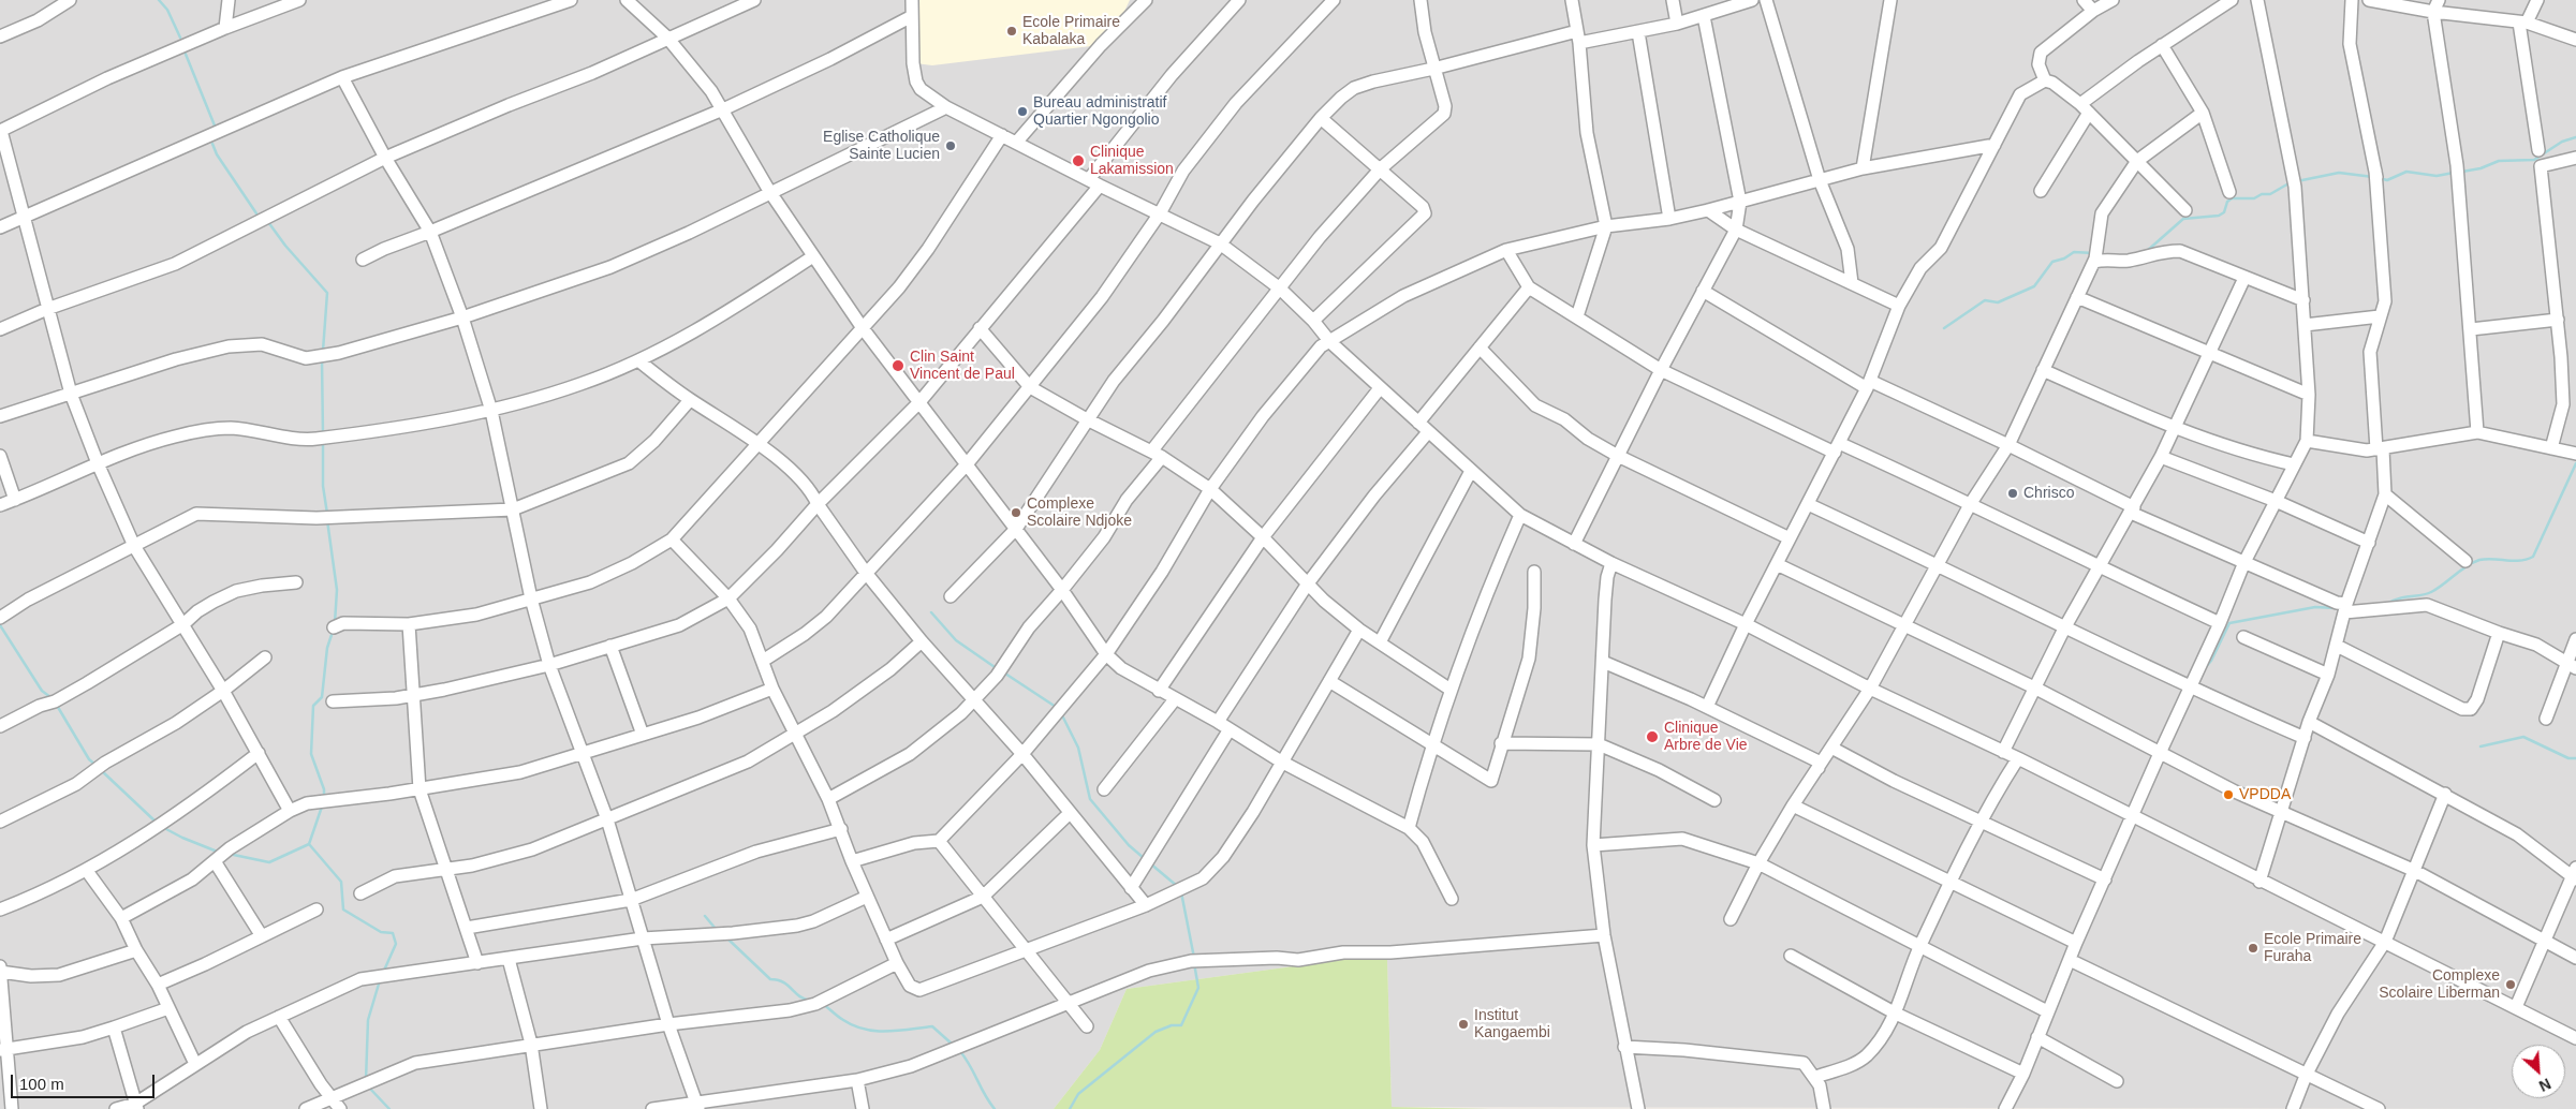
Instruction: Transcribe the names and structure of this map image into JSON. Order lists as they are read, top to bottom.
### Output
{
  "places": [
    "Ecole Primaire Kabalaka",
    "Bureau administratif Quartier Ngongolio",
    "Eglise Catholique Sainte Lucien",
    "Clinique Lakamission",
    "Clin Saint Vincent de Paul",
    "Chrisco",
    "Complexe Scolaire Ndjoke",
    "Clinique Arbre de Vie",
    "VPDDA",
    "Ecole Primaire Furaha",
    "Complexe Scolaire Liberman",
    "Institut Kangaembi"
  ],
  "scale_bar": "100 m",
  "north": "bottom right"
}
